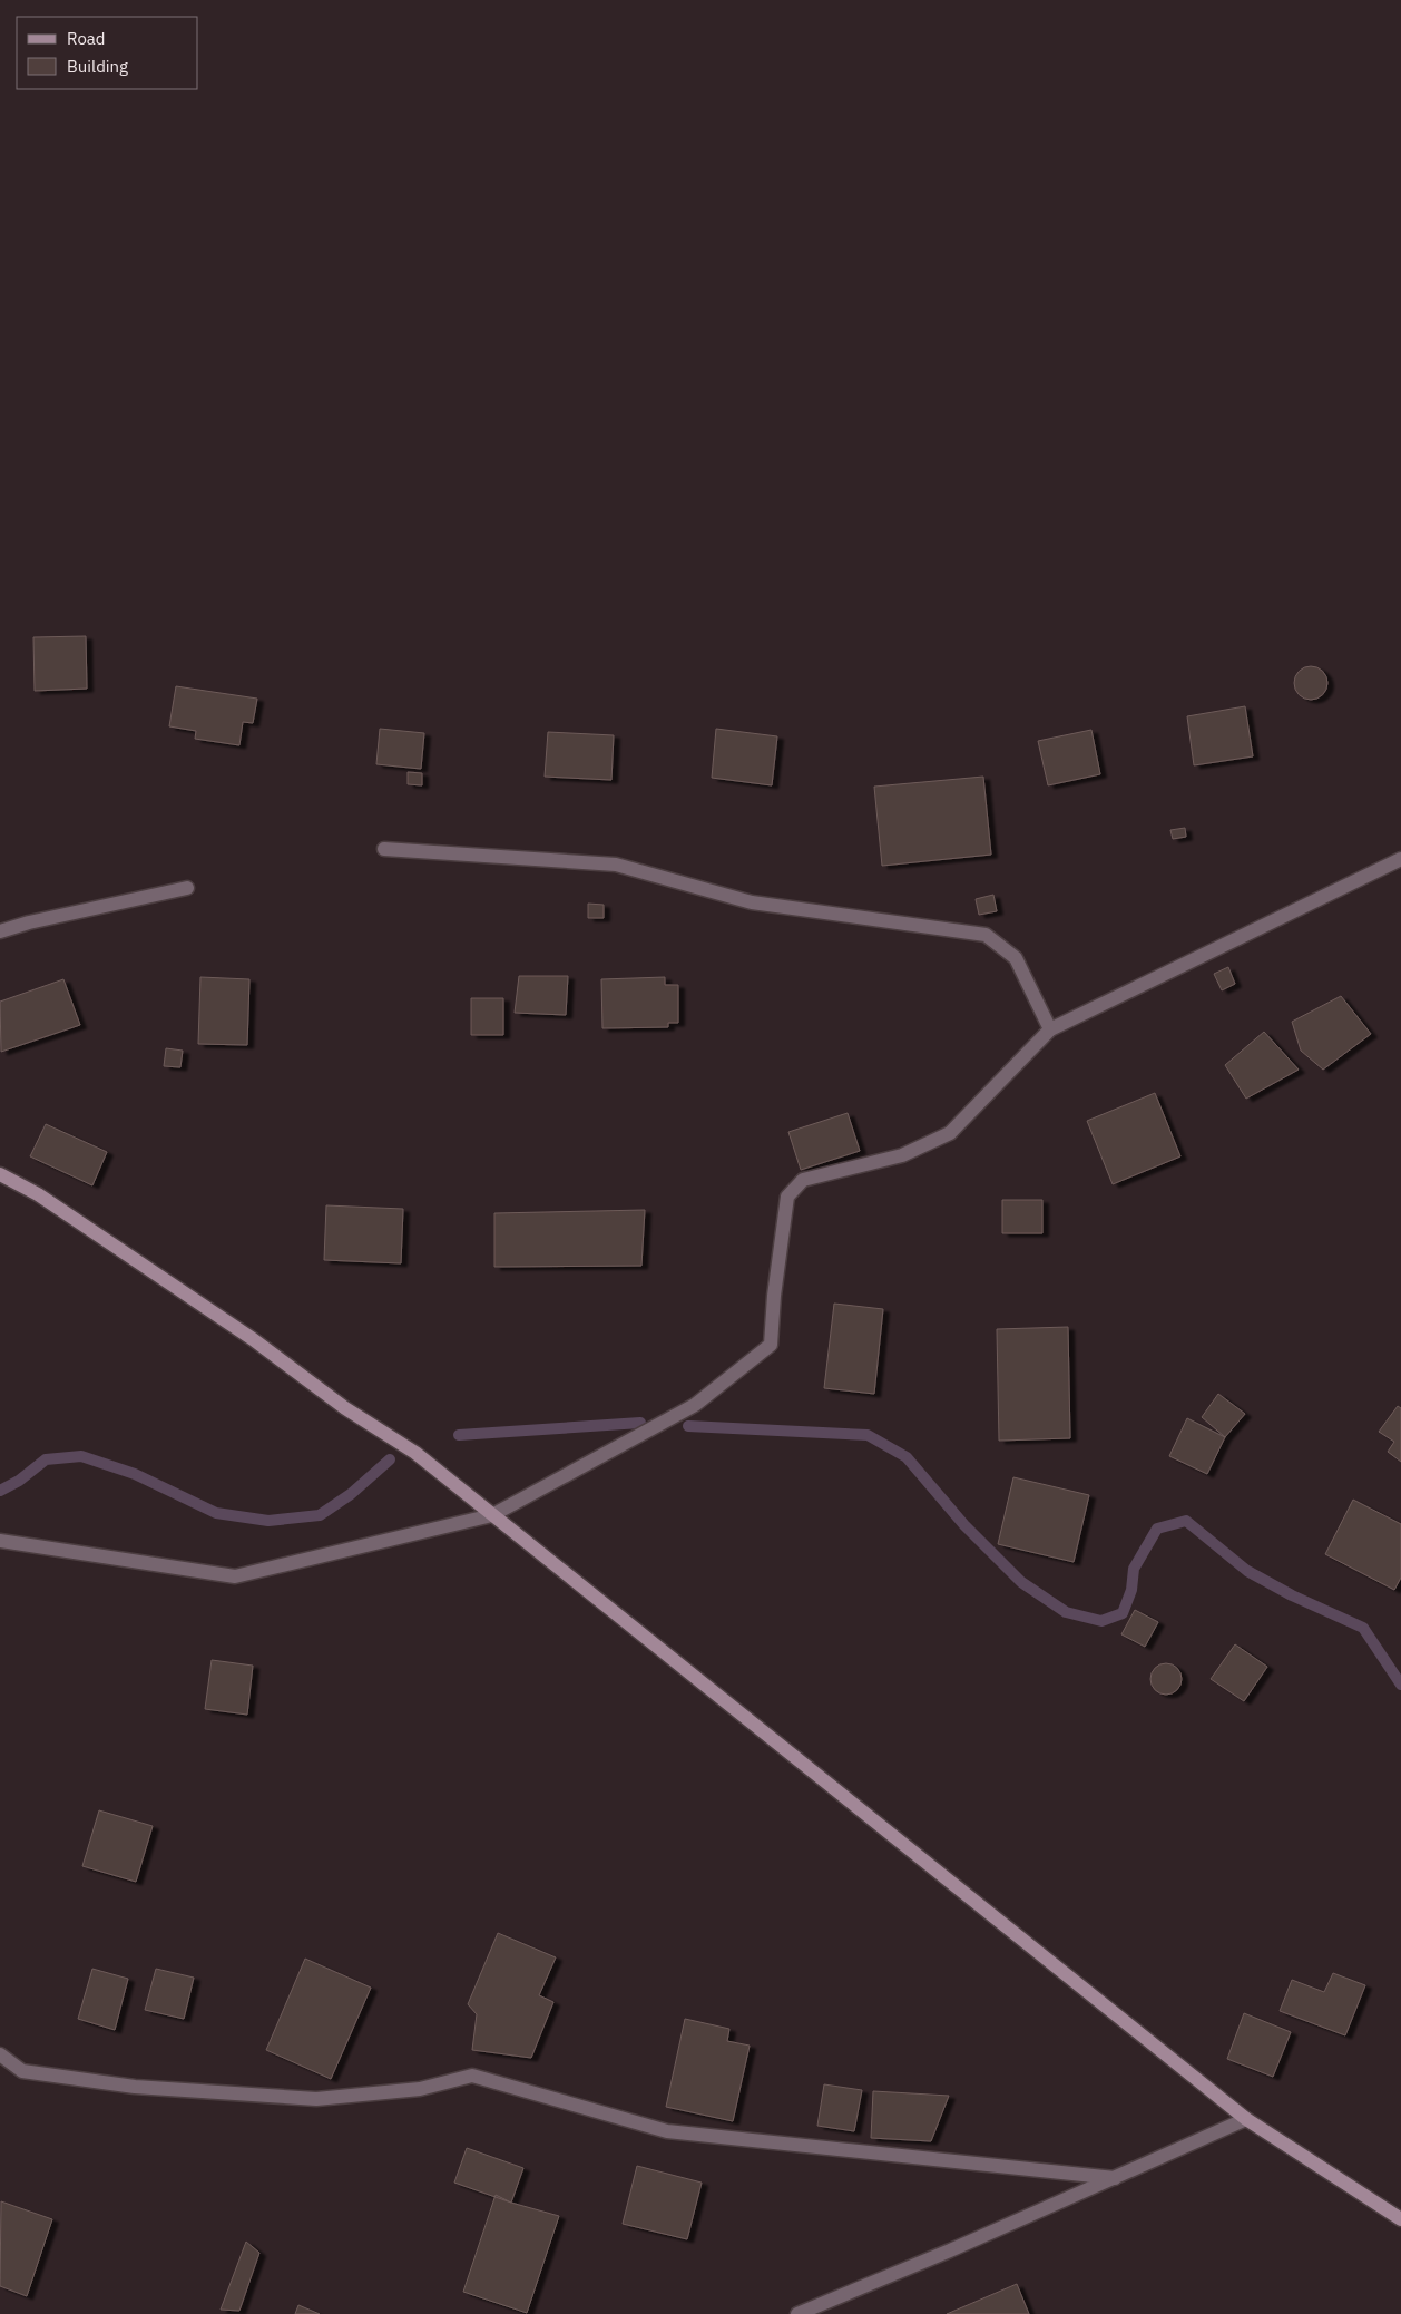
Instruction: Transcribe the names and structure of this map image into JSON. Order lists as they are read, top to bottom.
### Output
{
  "legend": ["Road", "Building"]
}
